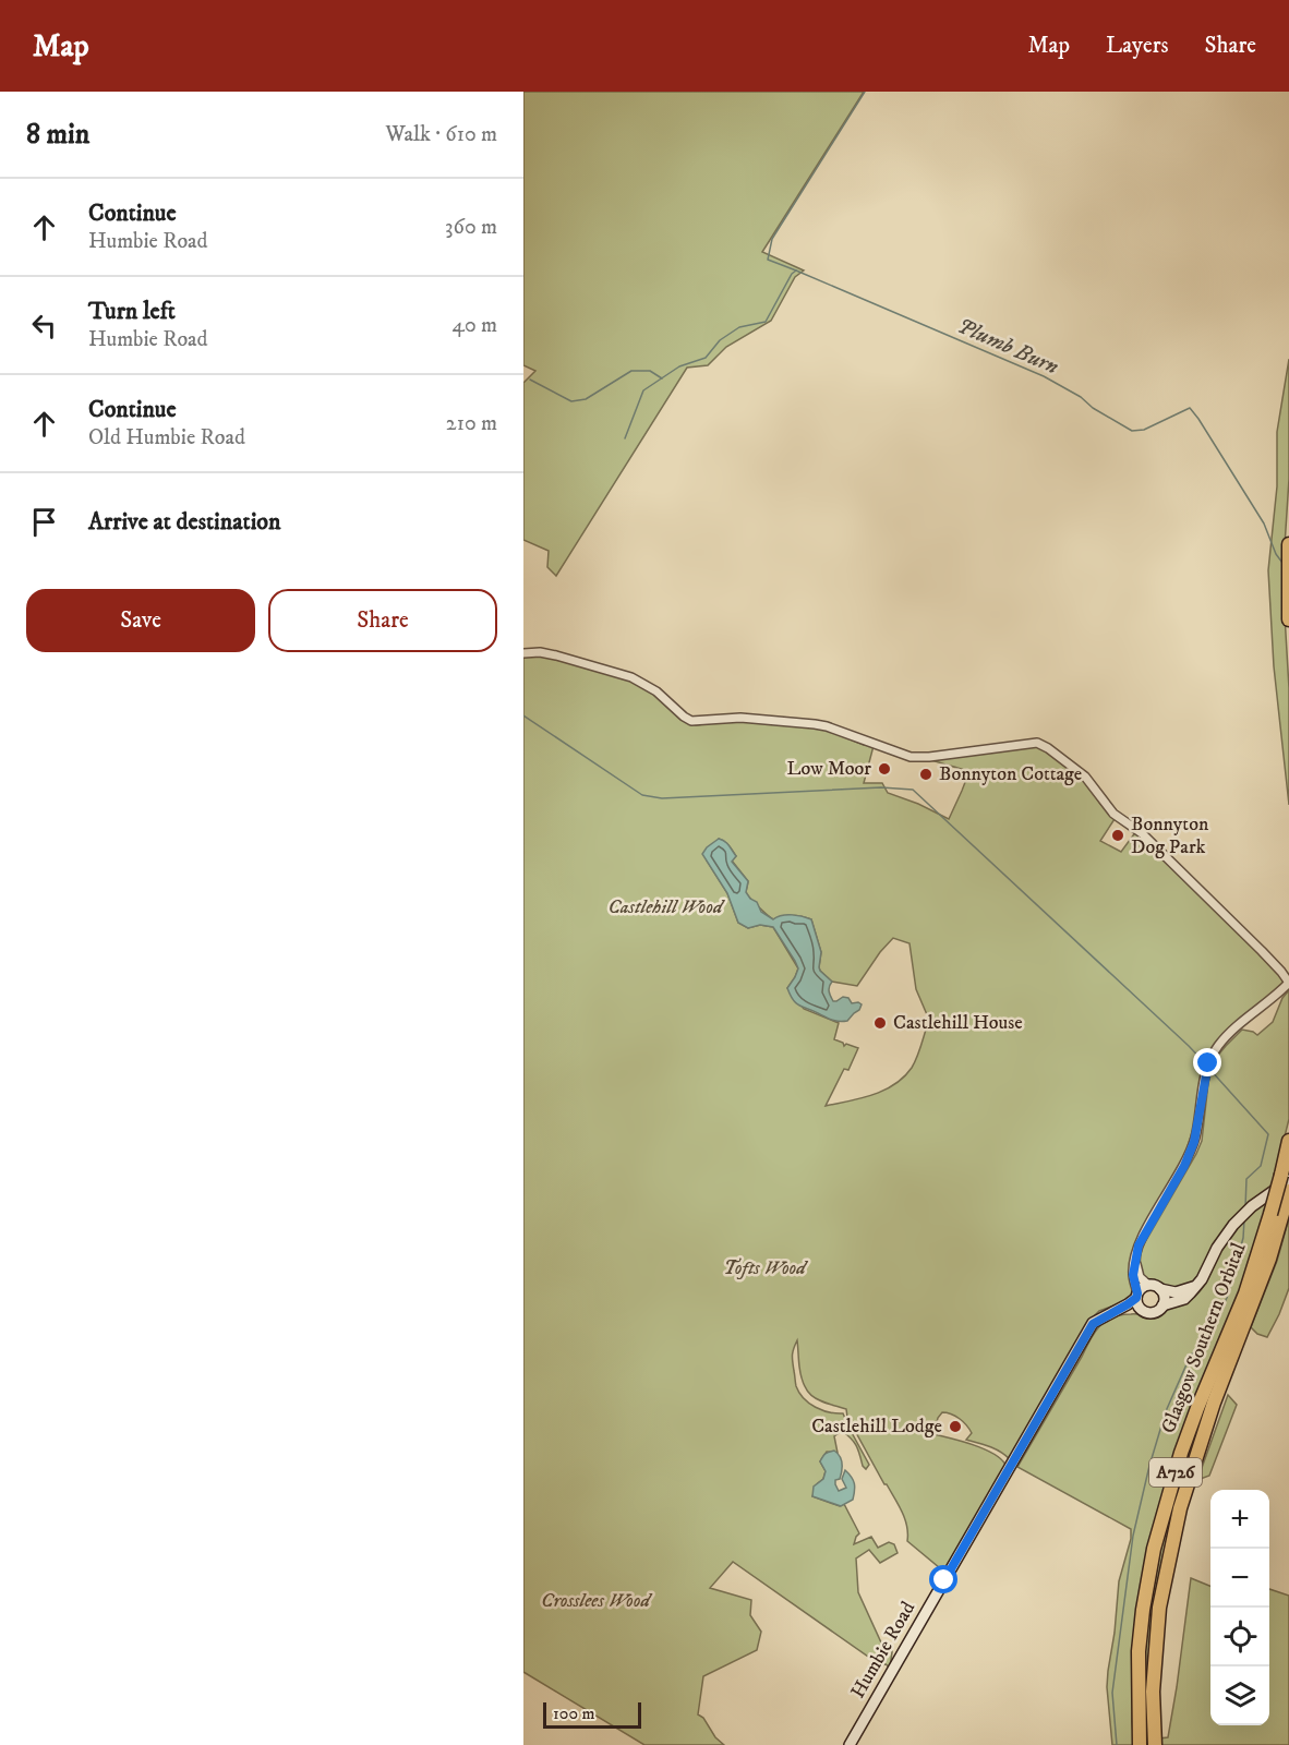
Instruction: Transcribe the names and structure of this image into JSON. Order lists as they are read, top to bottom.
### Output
{
  "streets": {
    "highway": ["Glasgow Southern Orbital", "A726"],
    "street": ["Humbie Road"]
  },
  "water": ["Plumb Burn"],
  "parks": ["Castlehill Wood", "Tofts Wood", "Crosslees Wood"],
  "places": [
    "Low Moor",
    "Bonnyton Cottage",
    "Bonnyton Dog Park",
    "Castlehill House",
    "Castlehill Lodge"
  ],
  "scale_bar": "100 m",
  "page": {
    "header": "Map",
    "nav": ["Map", "Layers", "Share"],
    "heading": ["8 min", "Walk · 610 m"],
    "list": [
      ["Continue", "Humbie Road", "360 m"],
      ["Turn left", "Humbie Road", "40 m"],
      ["Continue", "Old Humbie Road", "210 m"],
      "Arrive at destination"
    ],
    "buttons": ["Save", "Share"],
    "map_buttons": ["+", "−"],
    "scale": "100 m"
  }
}
